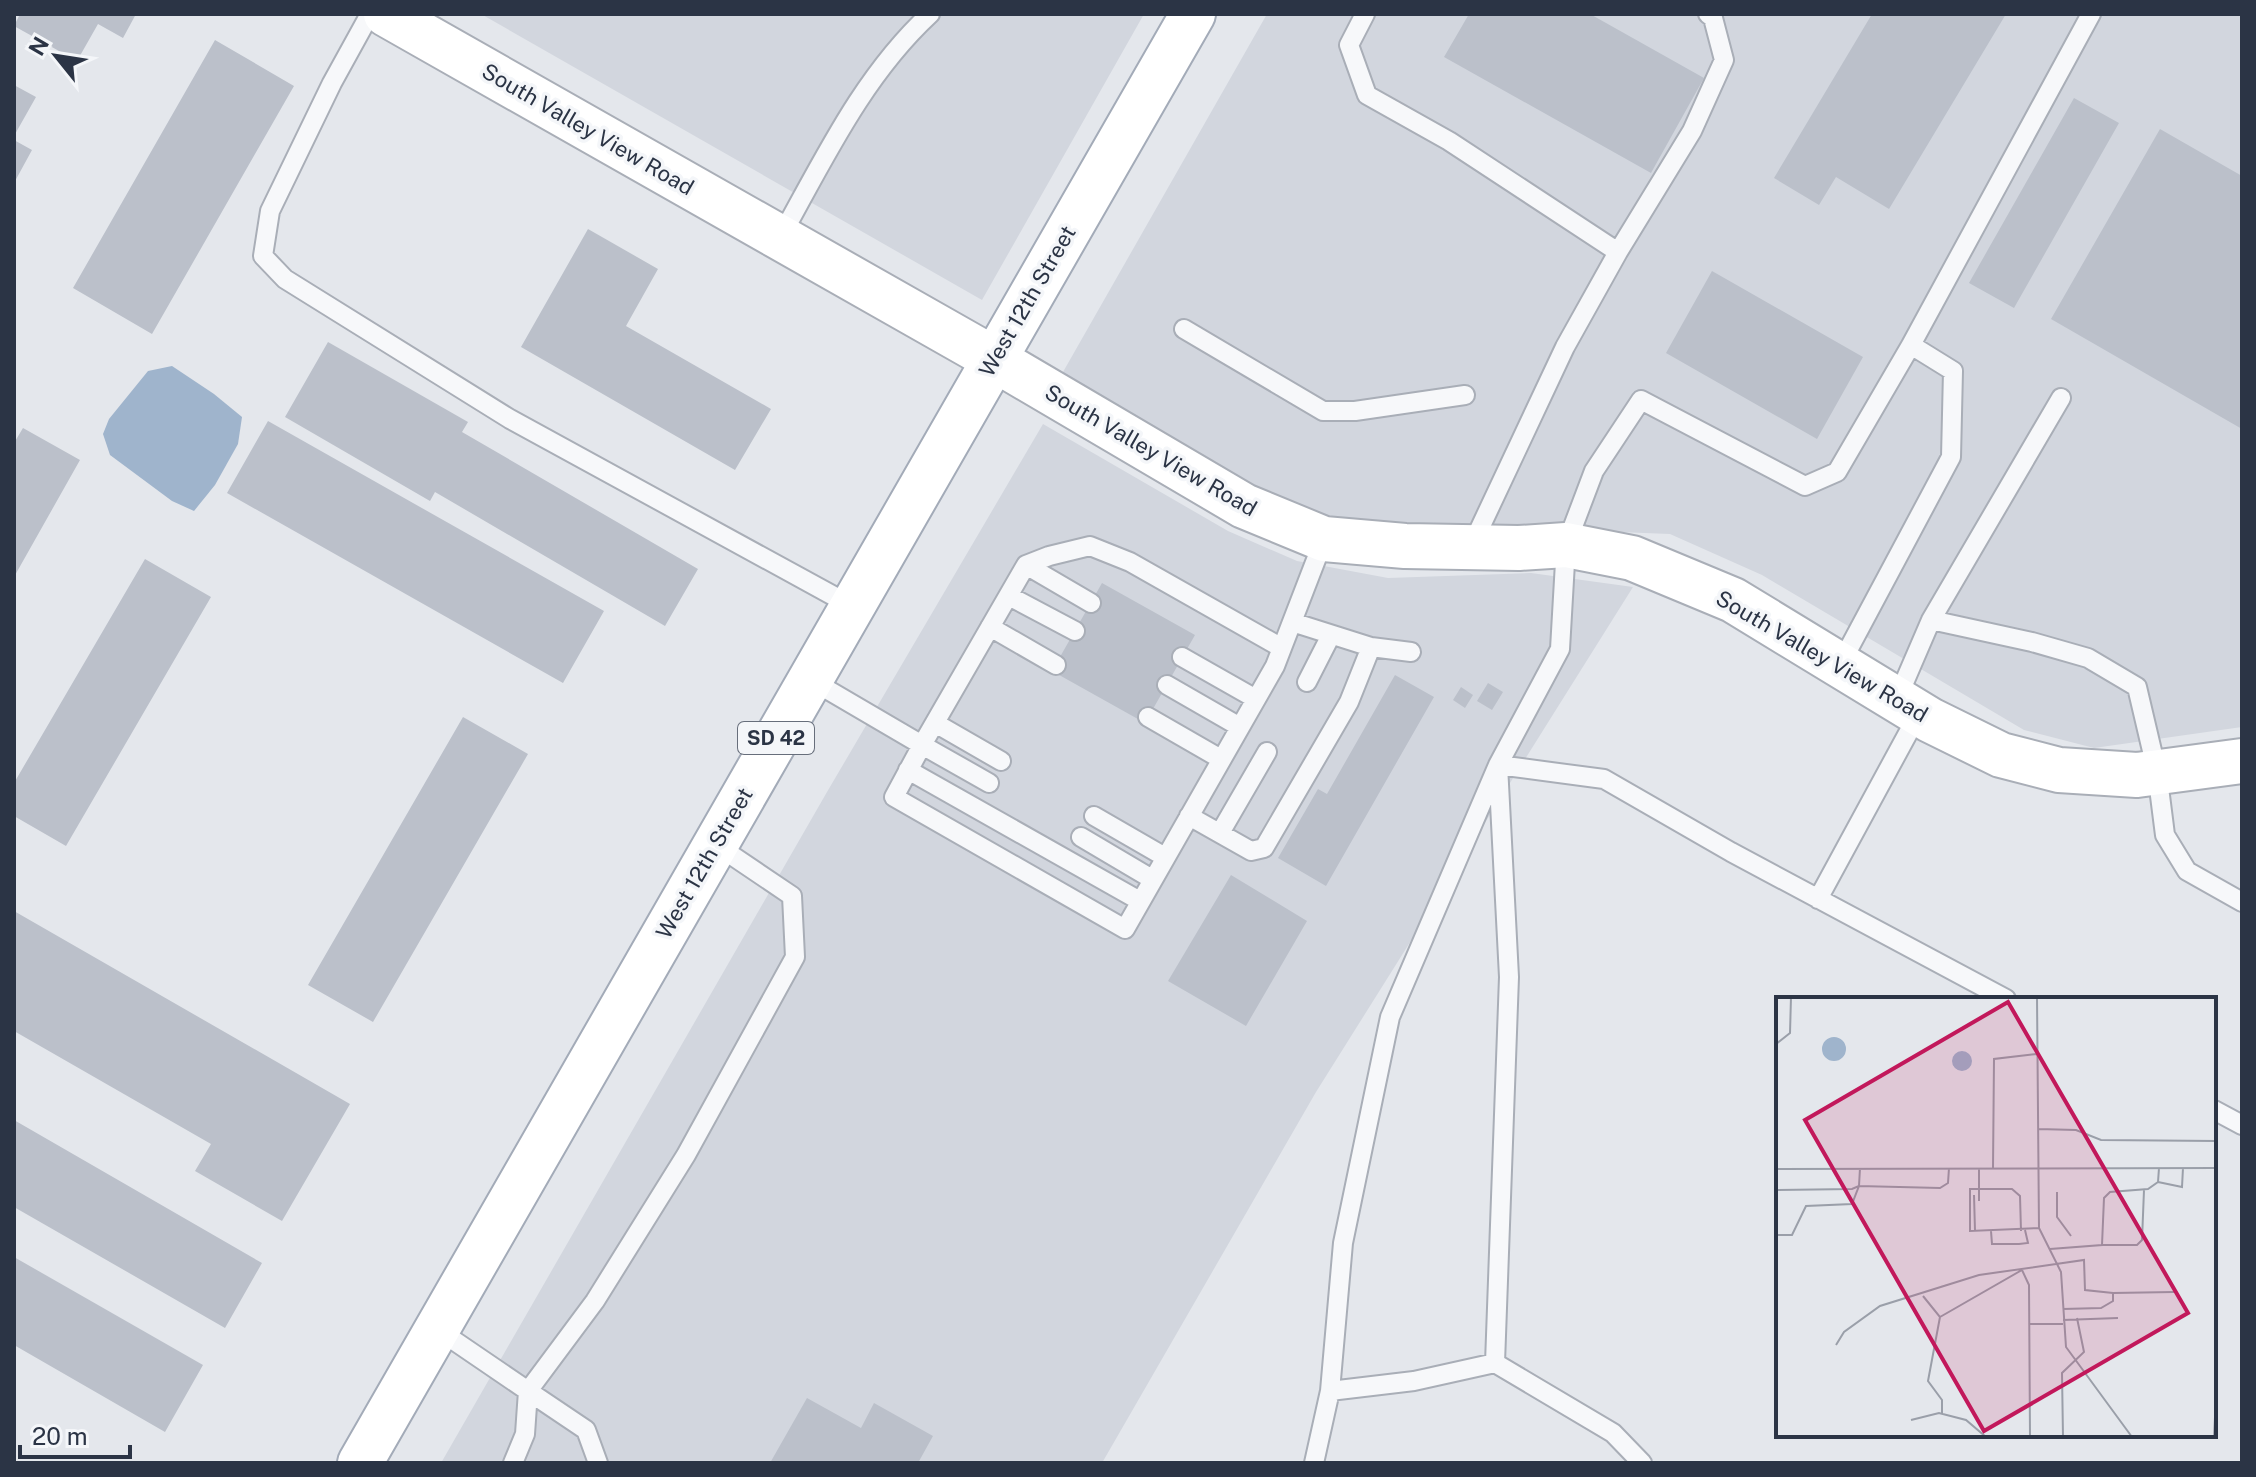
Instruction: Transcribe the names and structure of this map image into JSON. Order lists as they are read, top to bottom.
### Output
{
  "streets": {
    "street": ["South Valley View Road", "West 12th Street", "SD 42"]
  },
  "crossings": [
    ["South Valley View Road", "West 12th Street"]
  ],
  "scale_bar": "20 m",
  "north": "top left"
}
